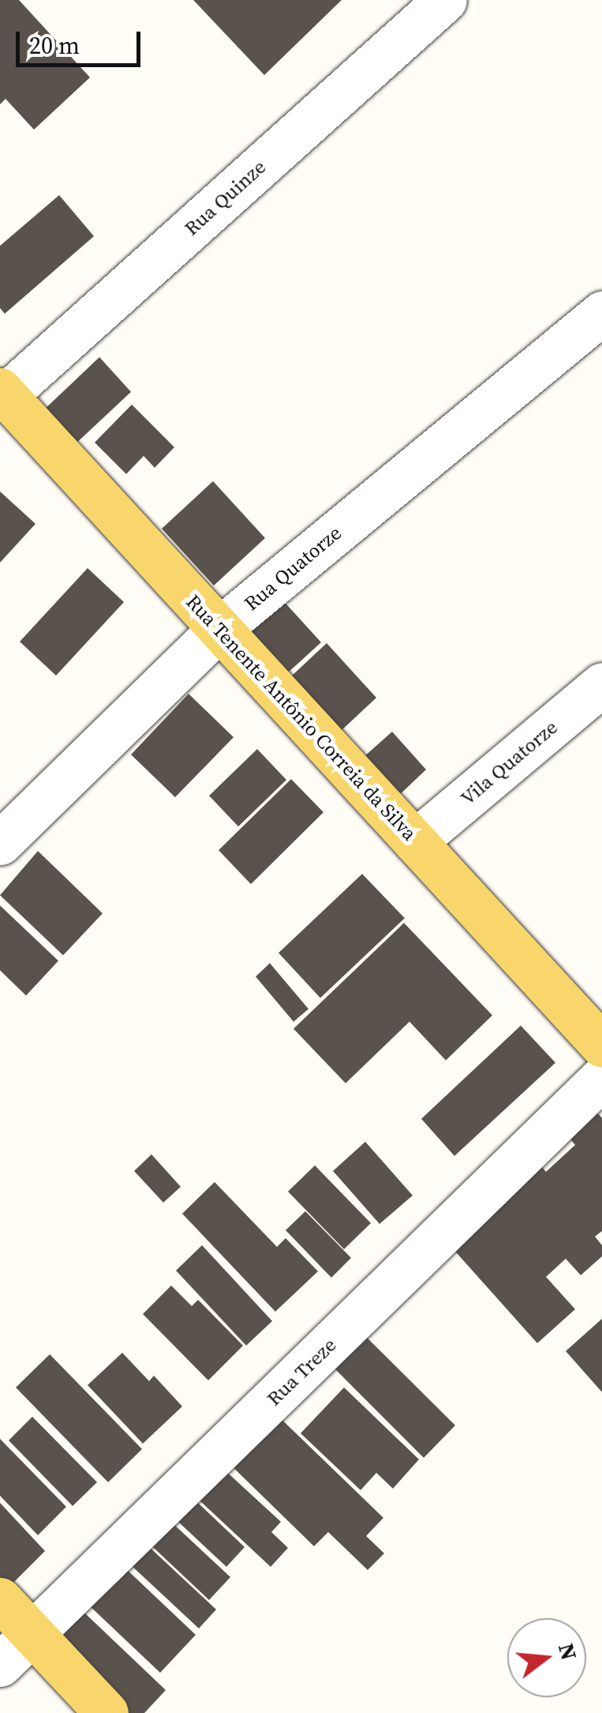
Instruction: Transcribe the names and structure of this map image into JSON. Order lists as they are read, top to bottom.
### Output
{
  "streets": {
    "main road": ["Rua Tenente Antônio Correia da Silva"],
    "street": [
      "Rua Quinze",
      "Rua Quatorze",
      "Vila Quatorze",
      "Rua Treze"
    ]
  },
  "crossings": [
    ["Rua Quinze", "Rua Tenente Antônio Correia da Silva"],
    ["Rua Quatorze", "Rua Tenente Antônio Correia da Silva"],
    ["Rua Tenente Antônio Correia da Silva", "Vila Quatorze"]
  ],
  "scale_bar": "20 m",
  "north": "right"
}
